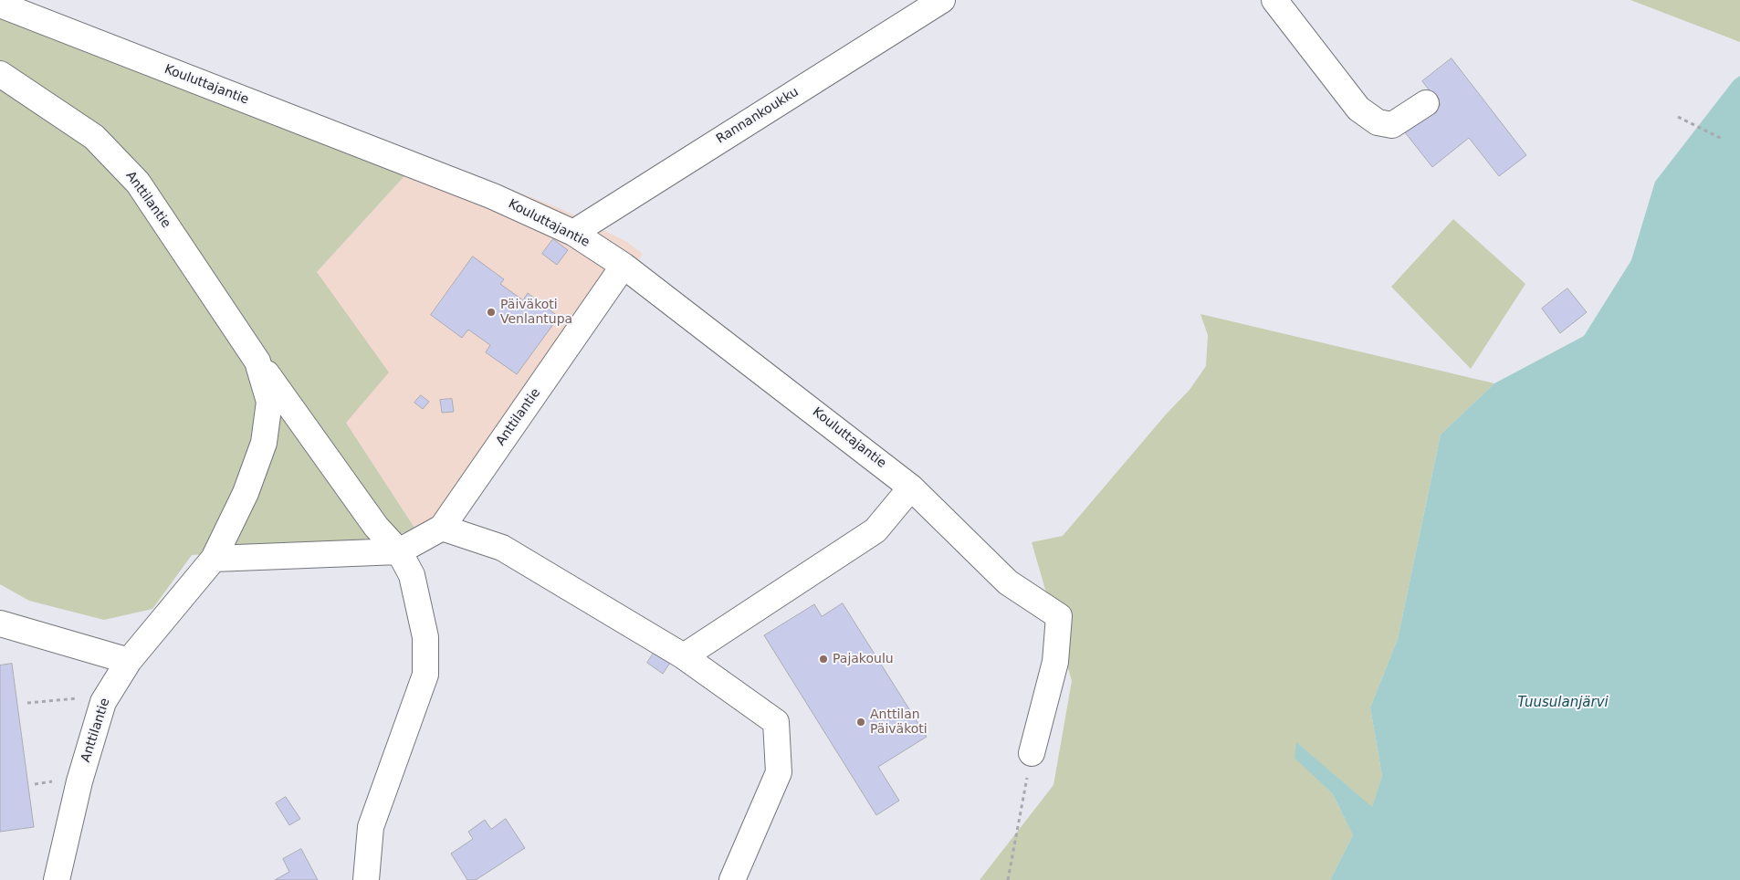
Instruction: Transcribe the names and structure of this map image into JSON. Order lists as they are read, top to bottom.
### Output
{
  "streets": {
    "street": ["Kouluttajantie", "Rannankoukku", "Anttilantie"]
  },
  "crossings": [
    ["Kouluttajantie", "Rannankoukku"],
    ["Kouluttajantie", "Anttilantie"]
  ],
  "water": ["Tuusulanjärvi"],
  "places": ["Päiväkoti Venlantupa", "Pajakoulu", "Anttilan Päiväkoti"]
}
